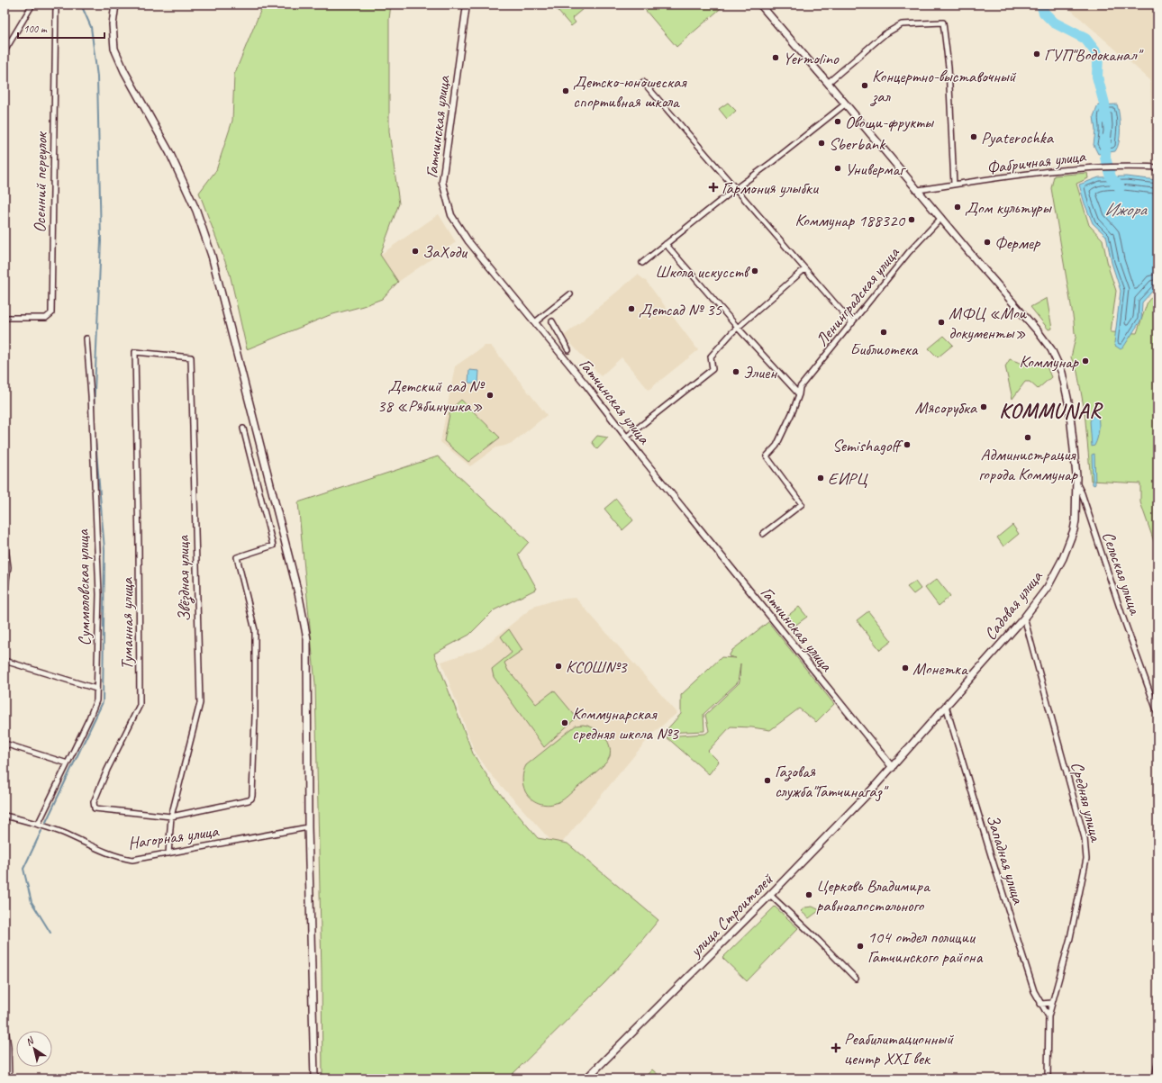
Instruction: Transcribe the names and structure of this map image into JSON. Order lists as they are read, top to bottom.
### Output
{
  "streets": {
    "main road": ["Садовая улица", "улица Строителей"],
    "street": [
      "Гатчинская улица",
      "Фабричная улица",
      "Осенний переулок",
      "Ленинградская улица",
      "Сельская улица",
      "Звёздная улица",
      "Суммоловская улица",
      "Туманная улица",
      "Средняя улица",
      "Нагорная улица",
      "Западная улица"
    ]
  },
  "crossings": [
    ["Гатчинская улица", "Садовая улица"],
    ["Гатчинская улица", "улица Строителей"],
    ["Фабричная улица", "Садовая улица"],
    ["Ленинградская улица", "Садовая улица"],
    ["Сельская улица", "Садовая улица"],
    ["Звёздная улица", "Туманная улица"],
    ["Звёздная улица", "Нагорная улица"],
    ["Суммоловская улица", "Нагорная улица"],
    ["Садовая улица", "Средняя улица"],
    ["Садовая улица", "Западная улица"],
    ["Садовая улица", "улица Строителей"],
    ["Средняя улица", "Западная улица"]
  ],
  "districts": ["KOMMUNAR"],
  "water": ["Ижора"],
  "places": {
    "other": [
      "ГУП\"Водоканал\"",
      "Yermolino",
      "Концертно-выставочный зал",
      "Детско-юношеская спортивная школа",
      "Овощи-фрукты",
      "Pyaterochka",
      "Sberbank",
      "Универмаг",
      "Дом культуры",
      "Коммунар 188320",
      "Фермер",
      "ЗаХоди",
      "Школа искусств",
      "Детсад № 35",
      "МФЦ «Мои документы»",
      "Библиотека",
      "Коммунар",
      "Элиен",
      "Детский сад № 38 «Рябинушка»",
      "Мясорубка",
      "Администрация города Коммунар",
      "Semishagoff",
      "ЕИРЦ",
      "КСОШ№3",
      "Монетка",
      "Коммунарская средняя школа №3",
      "Газовая служба\"Гатчинагаз\"",
      "Церковь Владимира равноапостольного",
      "104 отдел полиции Гатчинского района"
    ],
    "health": ["Гармония улыбки", "Реабилитационный центр ХХI век"]
  },
  "scale_bar": "100 m",
  "north": "top left"
}
